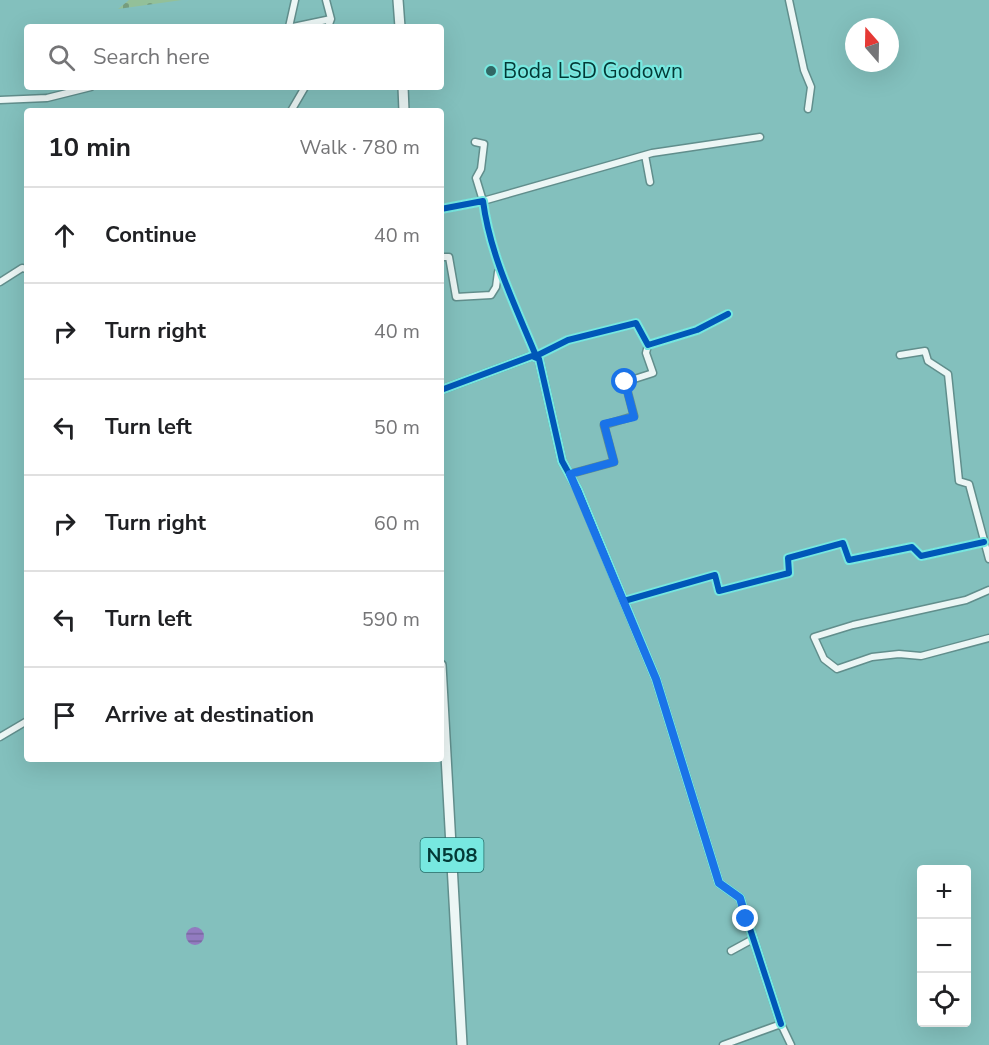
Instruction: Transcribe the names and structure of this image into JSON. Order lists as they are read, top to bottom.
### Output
{
  "streets": {
    "highway": ["N508"]
  },
  "places": ["Boda LSD Godown"],
  "north": "top",
  "page": {
    "search": "Search here",
    "heading": ["10 min", "Walk · 780 m"],
    "list": [
      ["Continue", "40 m"],
      ["Turn right", "40 m"],
      ["Turn left", "50 m"],
      ["Turn right", "60 m"],
      ["Turn left", "590 m"],
      "Arrive at destination"
    ],
    "map_buttons": ["+", "−"]
  }
}
